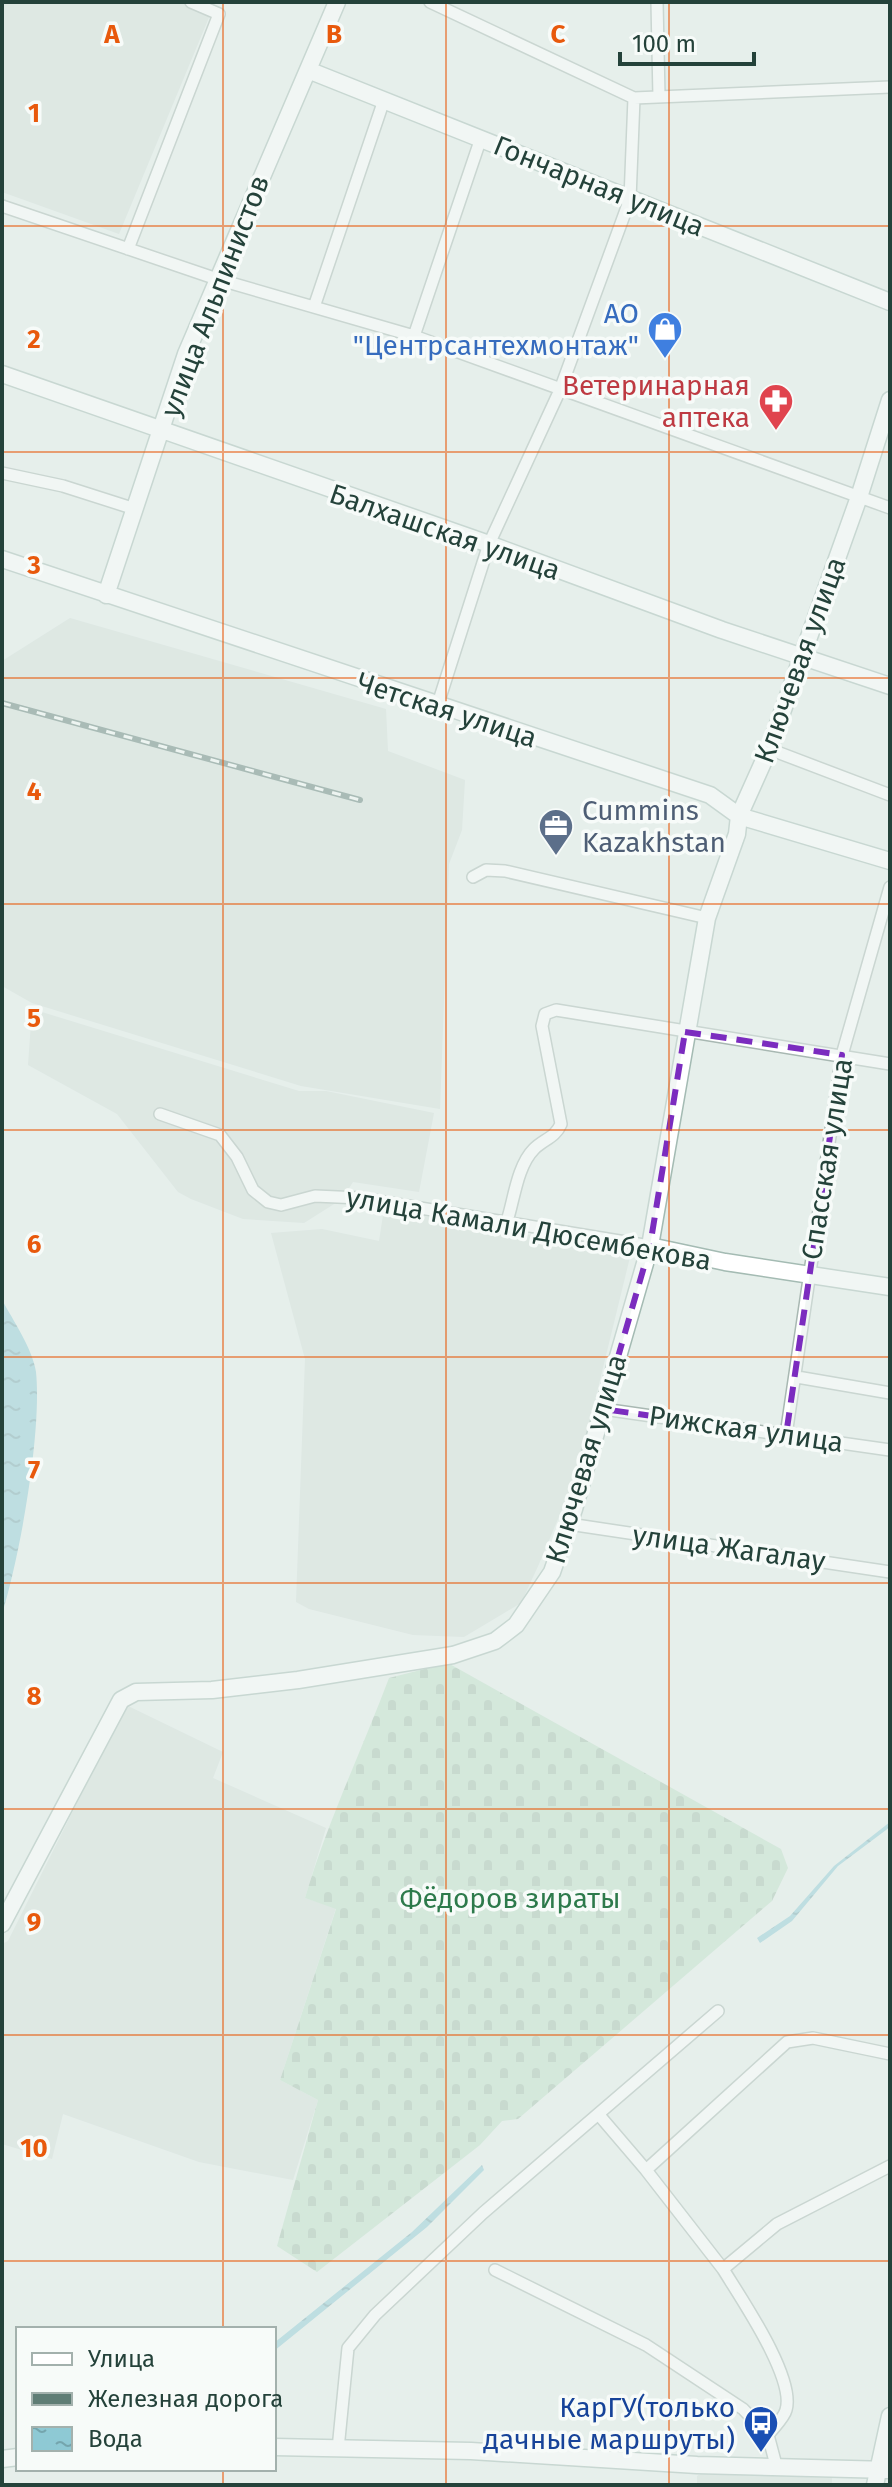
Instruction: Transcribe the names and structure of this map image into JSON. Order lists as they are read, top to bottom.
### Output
{
  "streets": {
    "street": [
      "Гончарная улица",
      "улица Альпинистов",
      "Балхашская улица",
      "Ключевая улица",
      "Четская улица",
      "Спасская улица",
      "улица Камали Дюсембекова",
      "Рижская улица",
      "улица Жагалау"
    ]
  },
  "crossings": [
    ["Гончарная улица", "улица Альпинистов"],
    ["улица Альпинистов", "Балхашская улица"],
    ["улица Альпинистов", "Четская улица"],
    ["Балхашская улица", "Ключевая улица"],
    ["Ключевая улица", "Четская улица"],
    ["Ключевая улица", "улица Камали Дюсембекова"],
    ["Ключевая улица", "Рижская улица"],
    ["Ключевая улица", "улица Жагалау"],
    ["Спасская улица", "улица Камали Дюсембекова"],
    ["Спасская улица", "Рижская улица"]
  ],
  "parks": ["Фёдоров зираты"],
  "places": {
    "shop": ["АО \"Центрсантехмонтаж\""],
    "pharmacy": ["Ветеринарная аптека"],
    "office": ["Cummins Kazakhstan"],
    "bus stop": ["КарГУ(только дачные маршруты)"]
  },
  "legend": ["Улица", "Железная дорога", "Вода"],
  "scale_bar": "100 m",
  "grid": {
    "columns": ["A", "B", "C"],
    "rows": [
      "1",
      "2",
      "3",
      "4",
      "5",
      "6",
      "7",
      "8",
      "9",
      "10"
    ]
  }
}
